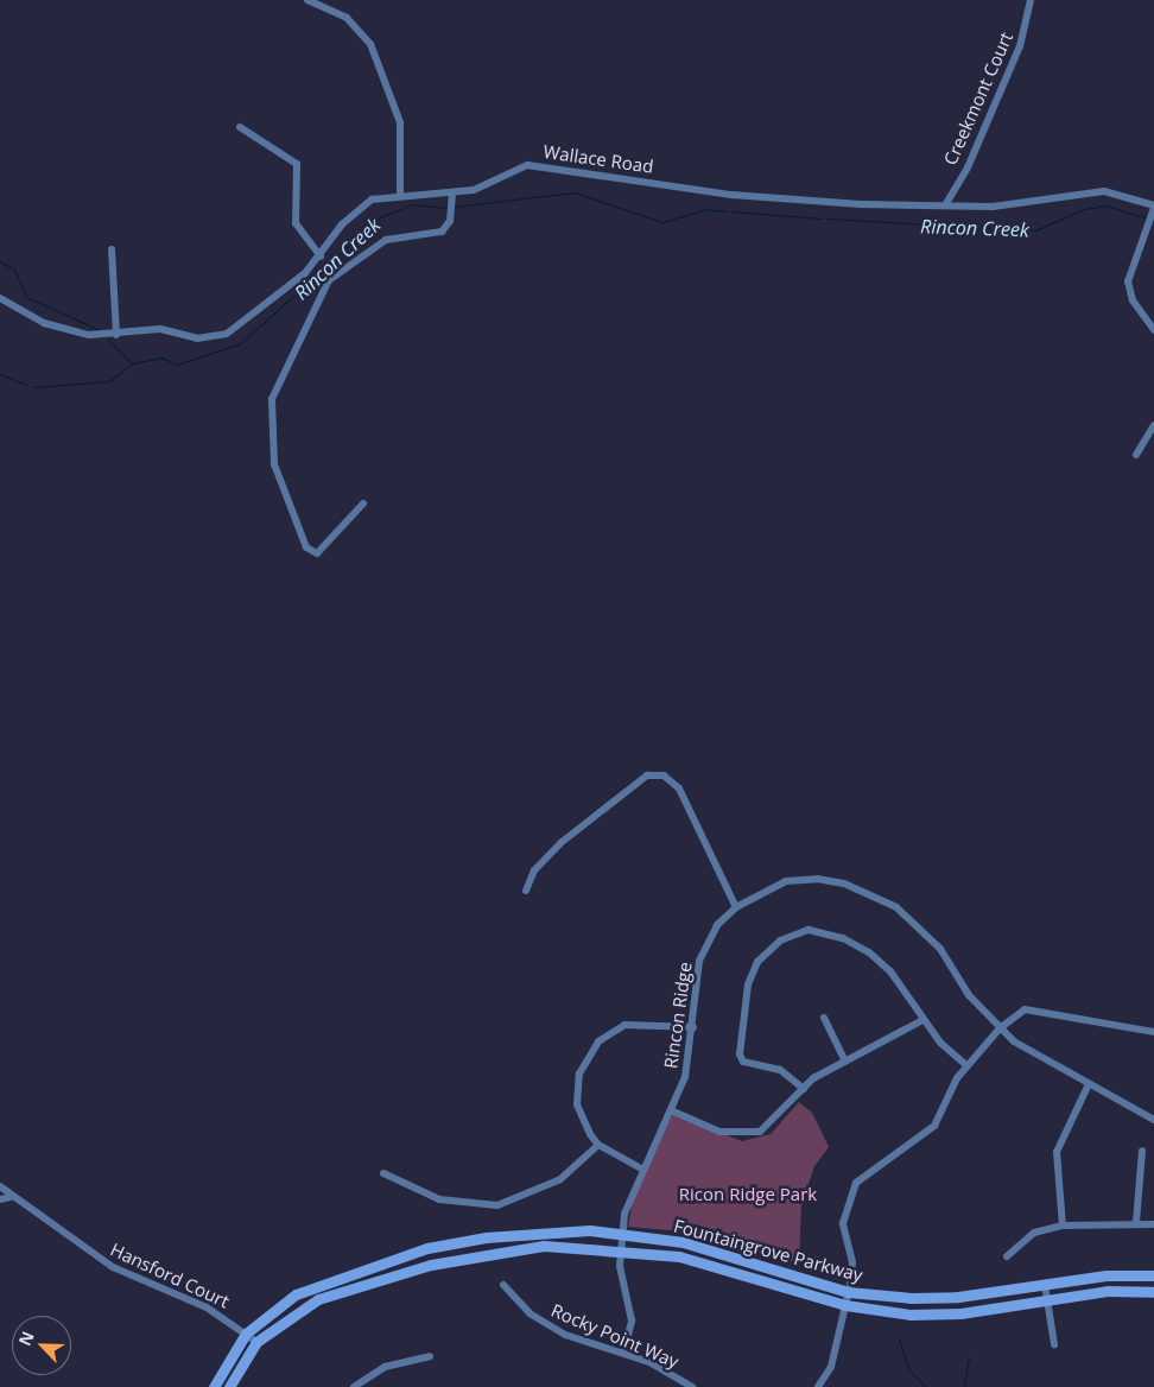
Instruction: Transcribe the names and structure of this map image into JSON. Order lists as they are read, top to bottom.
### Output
{
  "streets": {
    "main road": ["Fountaingrove Parkway"],
    "street": [
      "Creekmont Court",
      "Wallace Road",
      "Rincon Ridge",
      "Hansford Court",
      "Rocky Point Way"
    ]
  },
  "crossings": [
    ["Creekmont Court", "Wallace Road"],
    ["Rincon Ridge", "Fountaingrove Parkway"],
    ["Rincon Ridge", "Rocky Point Way"],
    ["Fountaingrove Parkway", "Hansford Court"]
  ],
  "water": ["Rincon Creek"],
  "parks": ["Ricon Ridge Park"],
  "north": "top left"
}
